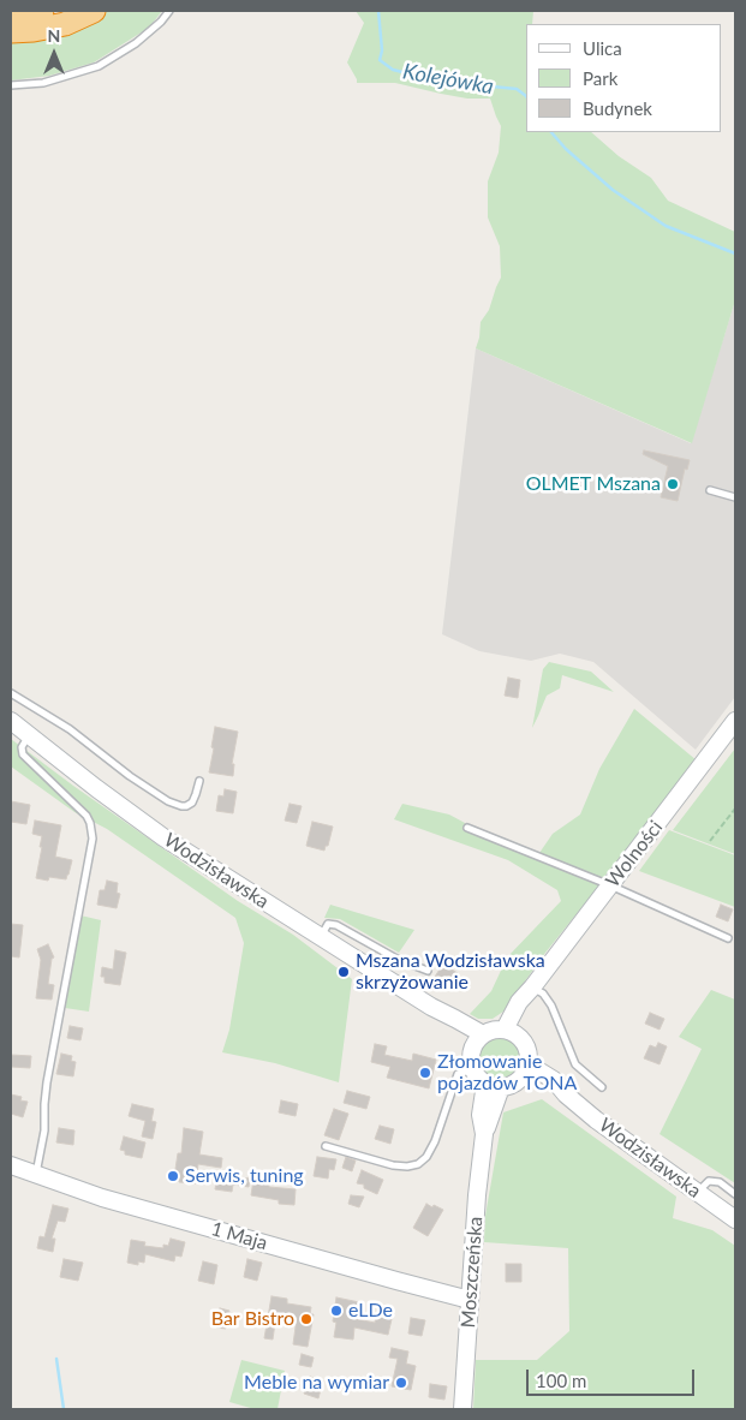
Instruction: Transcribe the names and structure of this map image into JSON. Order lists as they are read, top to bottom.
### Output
{
  "streets": {
    "main road": [
      "Wolności",
      "Wodzisławska",
      "1 Maja",
      "Moszczeńska"
    ]
  },
  "crossings": [
    ["Wolności", "Wodzisławska"],
    ["Wolności", "Moszczeńska"],
    ["Wodzisławska", "Moszczeńska"],
    ["1 Maja", "Moszczeńska"]
  ],
  "water": ["Kolejówka"],
  "places": [
    "OLMET Mszana",
    "Mszana Wodzisławska skrzyżowanie",
    "Złomowanie pojazdów TONA",
    "Serwis, tuning",
    "eLDe",
    "Bar Bistro",
    "Meble na wymiar"
  ],
  "legend": ["Ulica", "Park", "Budynek"],
  "scale_bar": "100 m",
  "north": "top"
}
